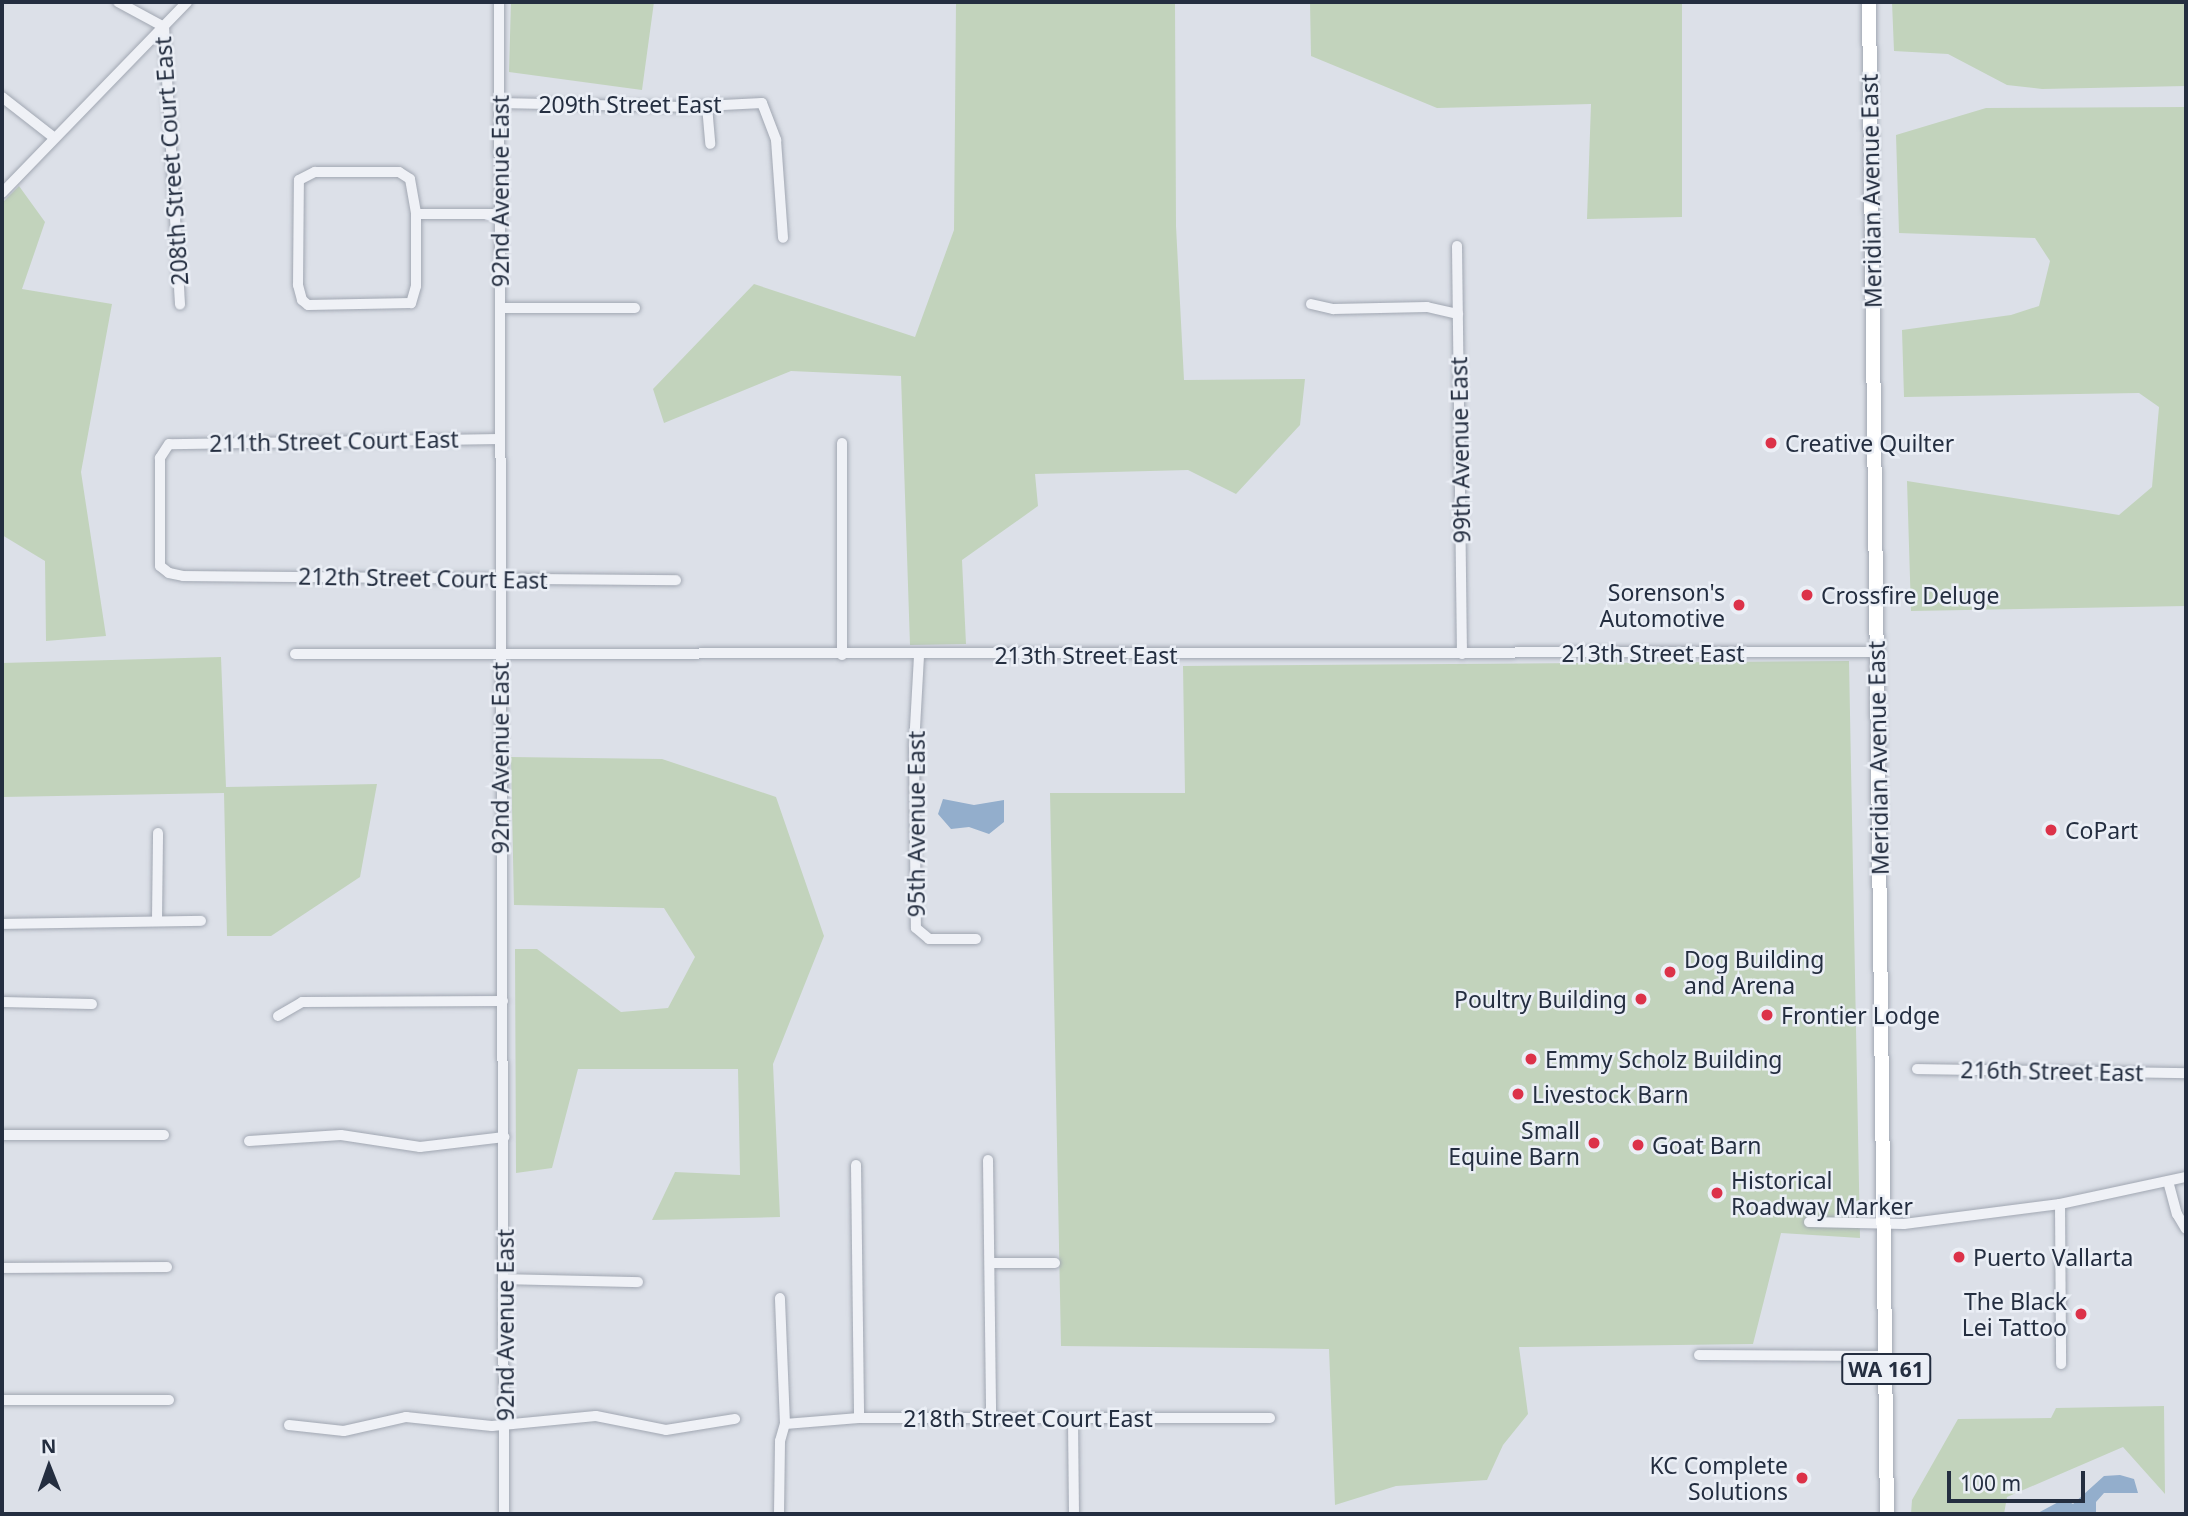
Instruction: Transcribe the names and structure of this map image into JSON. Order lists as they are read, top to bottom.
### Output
{
  "streets": {
    "main road": ["Meridian Avenue East", "WA 161"],
    "street": [
      "209th Street East",
      "208th Street Court East",
      "92nd Avenue East",
      "211th Street Court East",
      "99th Avenue East",
      "212th Street Court East",
      "213th Street East",
      "95th Avenue East",
      "216th Street East",
      "218th Street Court East"
    ]
  },
  "crossings": [
    ["209th Street East", "92nd Avenue East"],
    ["92nd Avenue East", "211th Street Court East"],
    ["92nd Avenue East", "212th Street Court East"],
    ["92nd Avenue East", "213th Street East"],
    ["Meridian Avenue East", "213th Street East"],
    ["211th Street Court East", "212th Street Court East"],
    ["99th Avenue East", "213th Street East"],
    ["213th Street East", "95th Avenue East"]
  ],
  "places": [
    "Creative Quilter",
    "Crossfire Deluge",
    "Sorenson's Automotive",
    "CoPart",
    "Dog Building and Arena",
    "Poultry Building",
    "Frontier Lodge",
    "Emmy Scholz Building",
    "Livestock Barn",
    "Small Equine Barn",
    "Goat Barn",
    "Historical Roadway Marker",
    "Puerto Vallarta",
    "The Black Lei Tattoo",
    "KC Complete Solutions"
  ],
  "scale_bar": "100 m",
  "north": "top"
}
